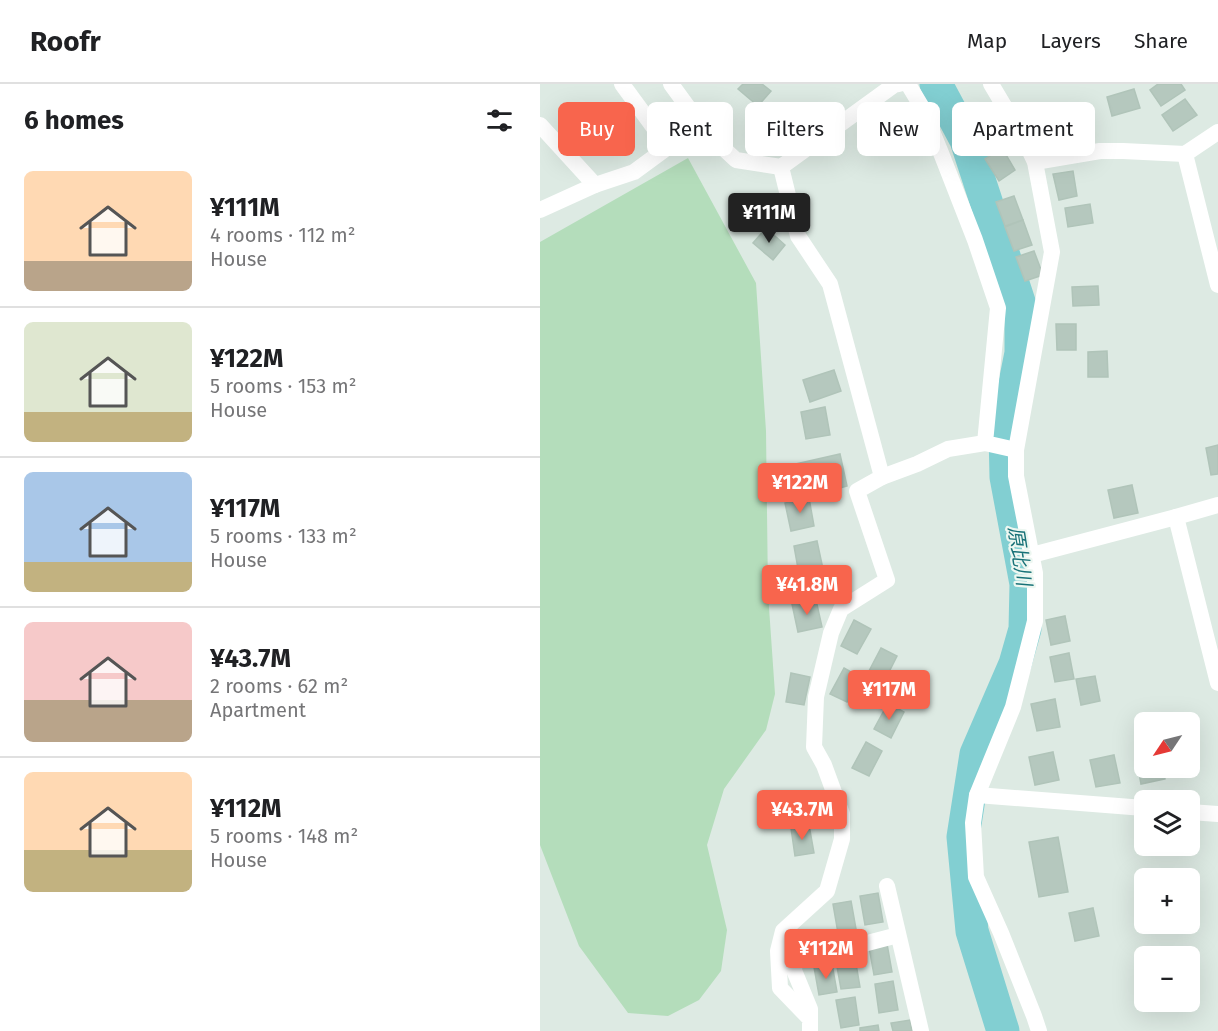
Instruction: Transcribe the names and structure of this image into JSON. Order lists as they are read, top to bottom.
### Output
{
  "water": ["原比川"],
  "north": "bottom left",
  "page": {
    "header": "Roofr",
    "nav": ["Map", "Layers", "Share"],
    "heading": "6 homes",
    "chip": [
      "Buy",
      "Rent",
      "Filters",
      "New",
      "Apartment"
    ],
    "list": [
      {
        "name": "¥111M",
        "note": "4 rooms · 112 m² · House"
      },
      {
        "name": "¥122M",
        "note": "5 rooms · 153 m² · House"
      },
      {
        "name": "¥117M",
        "note": "5 rooms · 133 m² · House"
      },
      {
        "name": "¥43.7M",
        "note": "2 rooms · 62 m² · Apartment"
      },
      {
        "name": "¥112M",
        "note": "5 rooms · 148 m² · House"
      }
    ],
    "price": [
      "¥111M",
      "¥122M",
      "¥41.8M",
      "¥117M",
      "¥43.7M",
      "¥112M"
    ],
    "map_buttons": ["+", "−"]
  }
}
